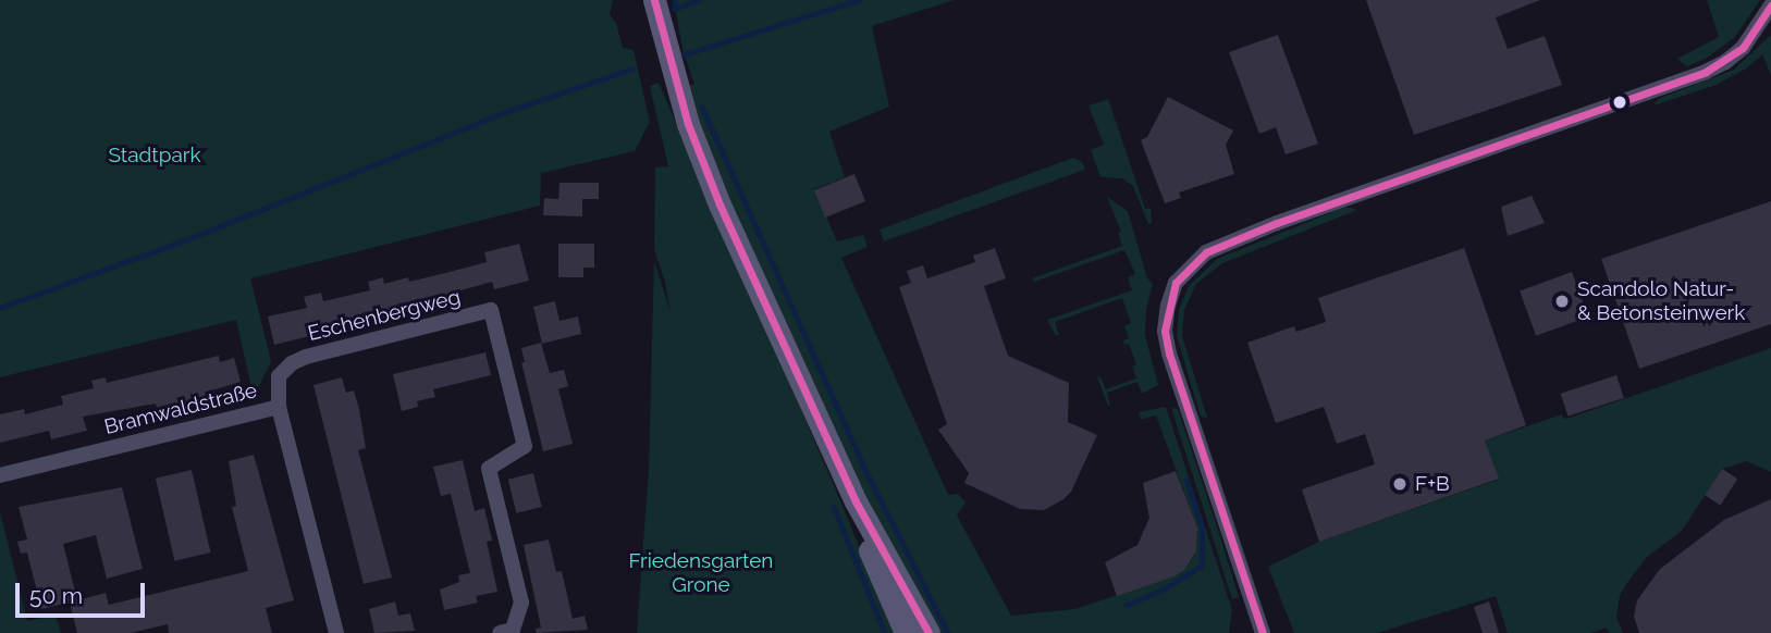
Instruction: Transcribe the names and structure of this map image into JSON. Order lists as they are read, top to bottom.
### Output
{
  "streets": {
    "street": ["Eschenbergweg", "Bramwaldstraße"]
  },
  "crossings": [
    ["Eschenbergweg", "Bramwaldstraße"]
  ],
  "parks": ["Stadtpark", "Friedensgarten Grone"],
  "places": ["Scandolo Natur- & Betonsteinwerk", "F+B"],
  "scale_bar": "50 m"
}
